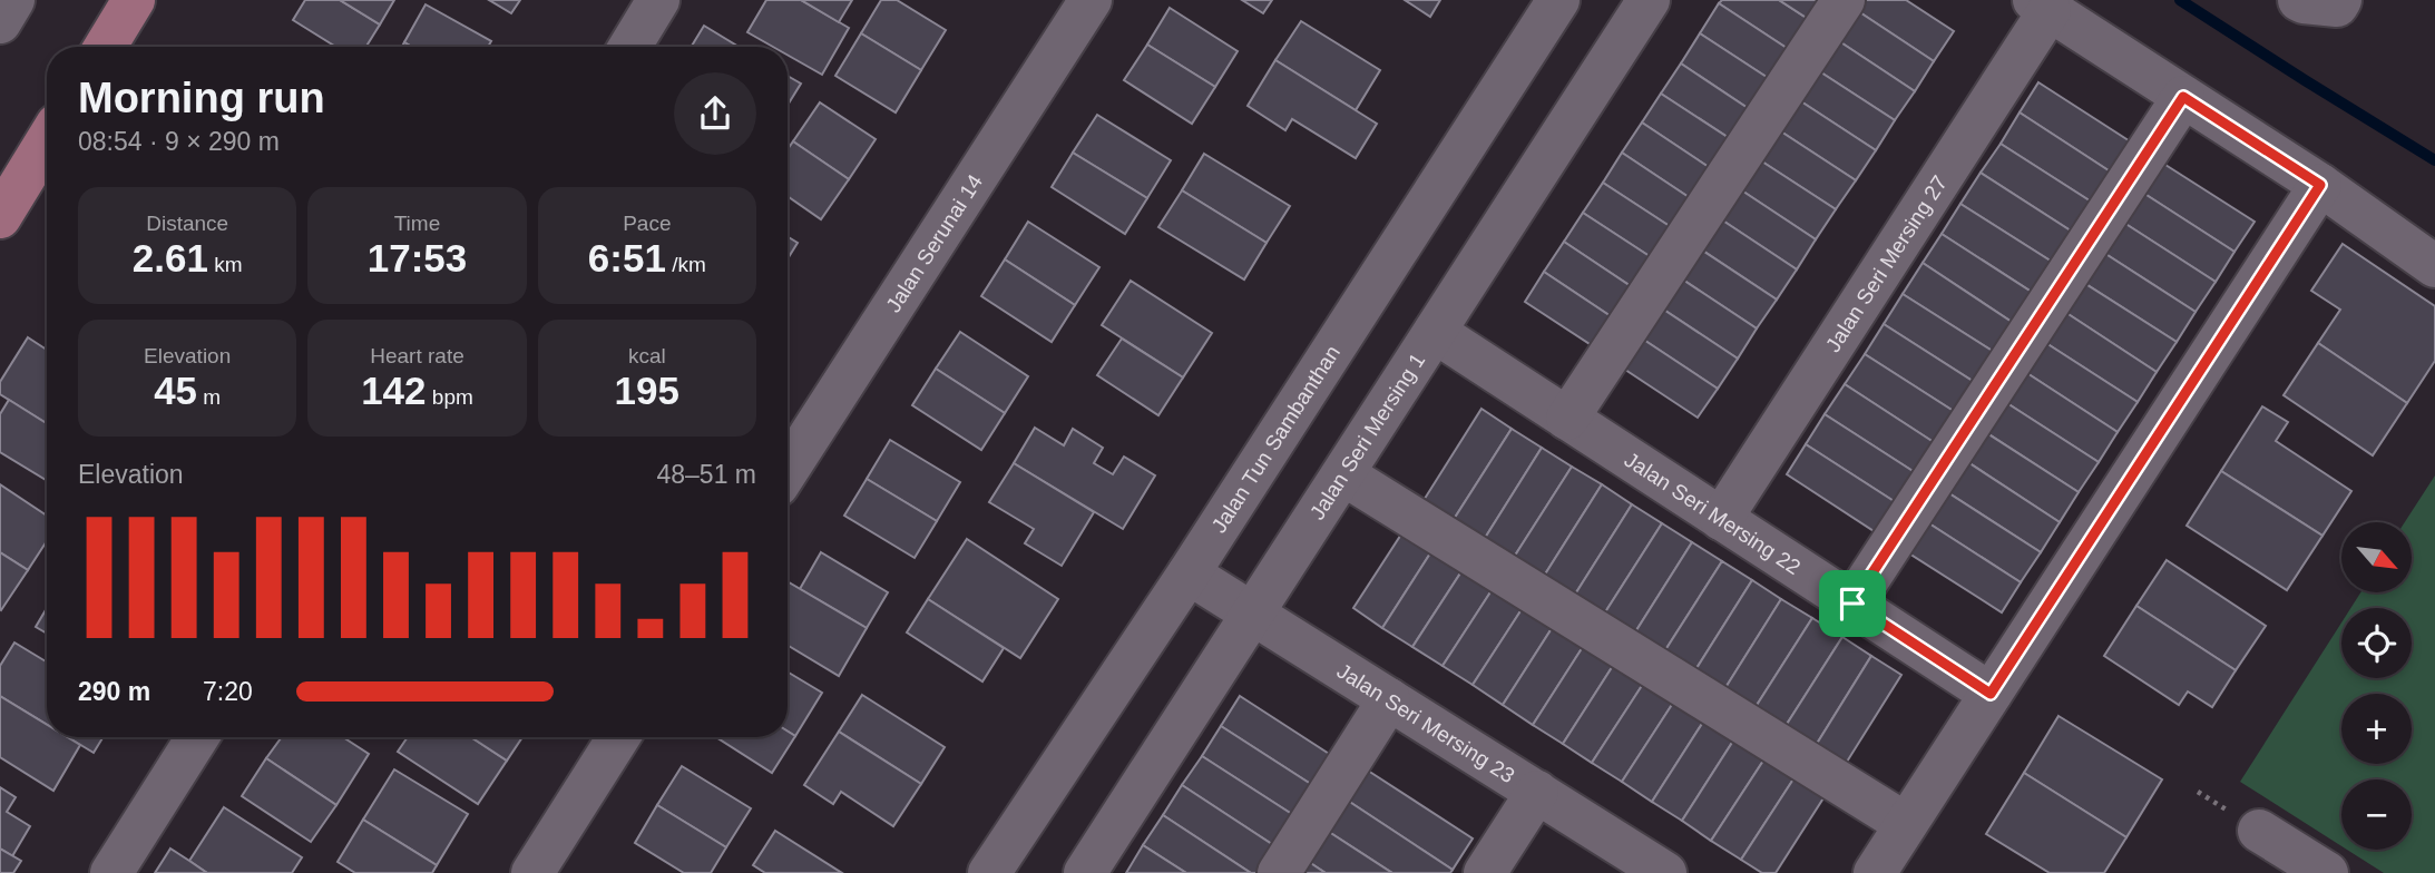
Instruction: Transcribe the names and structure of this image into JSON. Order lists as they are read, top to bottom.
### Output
{
  "streets": {
    "street": [
      "Jalan Serunai 14",
      "Jalan Seri Mersing 27",
      "Jalan Seri Mersing 1",
      "Jalan Tun Sambanthan",
      "Jalan Seri Mersing 22",
      "Jalan Seri Mersing 23"
    ]
  },
  "crossings": [
    ["Jalan Seri Mersing 27", "Jalan Seri Mersing 22"],
    ["Jalan Seri Mersing 1", "Jalan Tun Sambanthan"],
    ["Jalan Seri Mersing 1", "Jalan Seri Mersing 22"],
    ["Jalan Seri Mersing 1", "Jalan Seri Mersing 23"],
    ["Jalan Tun Sambanthan", "Jalan Seri Mersing 23"]
  ],
  "north": "bottom right",
  "page": {
    "heading": ["Morning run", "08:54 · 9 × 290 m"],
    "stats": [
      ["Distance", "2.61 km"],
      ["Time", "17:53"],
      ["Pace", "6:51 /km"],
      ["Elevation", "45 m"],
      ["Heart rate", "142 bpm"],
      ["kcal", "195"]
    ],
    "chart": ["Elevation", "48–51 m"],
    "map_buttons": ["+", "−"],
    "list": [
      {
        "name": "290 m",
        "note": "7:20"
      }
    ]
  }
}
